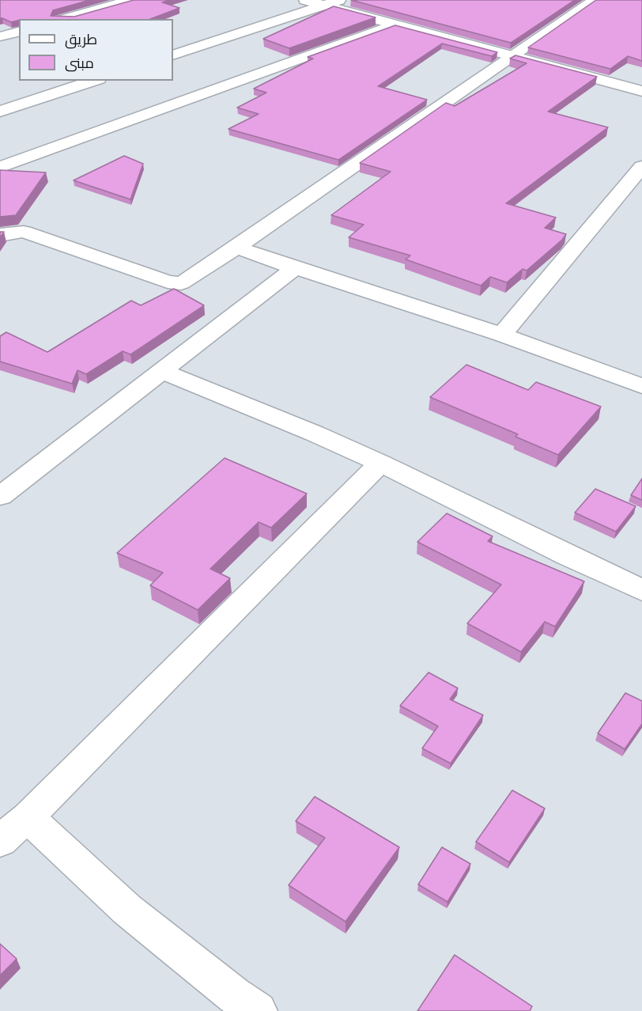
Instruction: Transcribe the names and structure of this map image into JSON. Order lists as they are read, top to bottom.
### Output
{
  "legend": ["طريق", "مبنى"]
}
